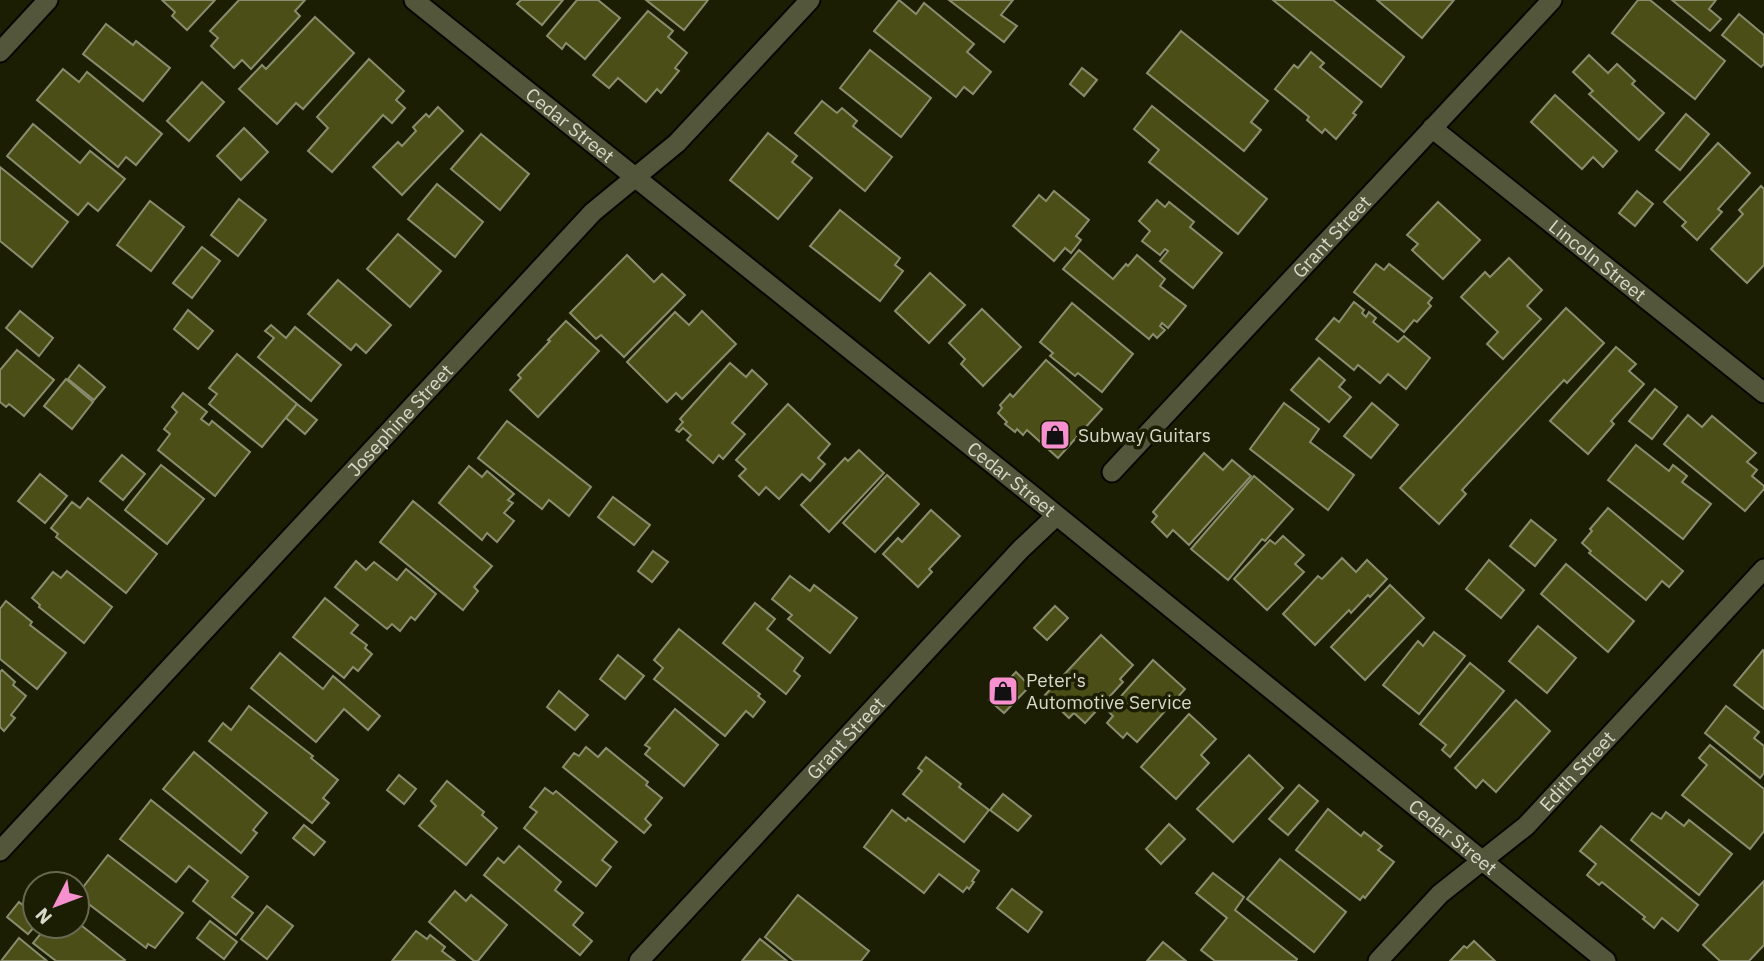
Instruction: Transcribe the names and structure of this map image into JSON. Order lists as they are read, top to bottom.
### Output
{
  "streets": {
    "street": [
      "Cedar Street",
      "Grant Street",
      "Lincoln Street",
      "Josephine Street",
      "Edith Street"
    ]
  },
  "crossings": [
    ["Cedar Street", "Grant Street"],
    ["Cedar Street", "Josephine Street"],
    ["Cedar Street", "Edith Street"],
    ["Grant Street", "Lincoln Street"]
  ],
  "places": {
    "shop": ["Subway Guitars", "Peter's Automotive Service"]
  },
  "north": "bottom left"
}
